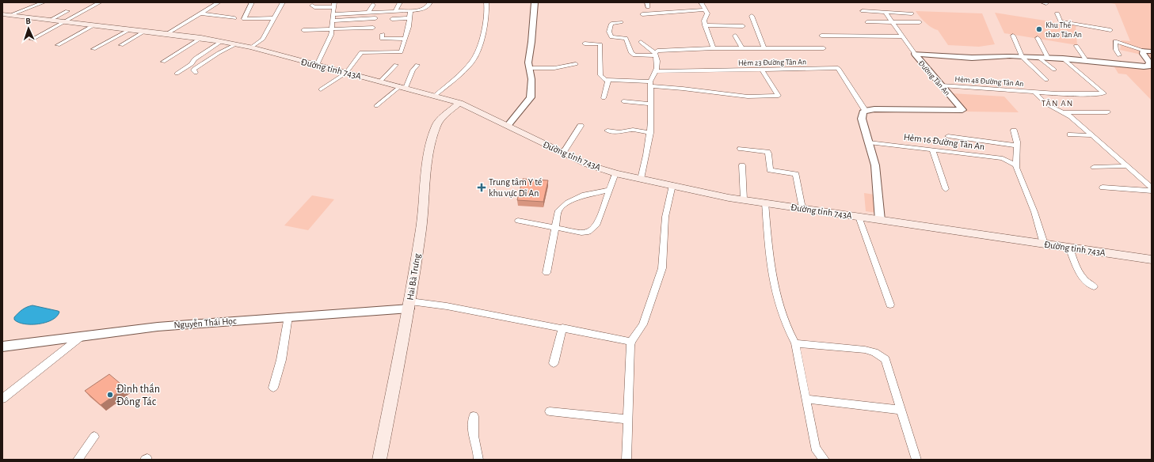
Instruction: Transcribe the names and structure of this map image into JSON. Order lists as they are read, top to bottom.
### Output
{
  "streets": {
    "main road": ["Đường tỉnh 743A", "Hai Bà Trưng"],
    "street": [
      "Hẻm 23 Đường Tân An",
      "Đường Tân An",
      "Hẻm 48 Đường Tân An",
      "Hẻm 16 Đường Tân An",
      "Nguyễn Thái Học"
    ]
  },
  "crossings": [
    ["Hẻm 23 Đường Tân An", "Đường Tân An"],
    ["Đường tỉnh 743A", "Hai Bà Trưng"],
    ["Đường Tân An", "Hẻm 48 Đường Tân An"],
    ["Hai Bà Trưng", "Nguyễn Thái Học"]
  ],
  "districts": ["TÂN AN"],
  "places": {
    "other": ["Khu Thể thao Tân An", "Đình thần Đông Tác"],
    "health": ["Trung tâm Y tế khu vực Dĩ An"]
  },
  "north": "top"
}
